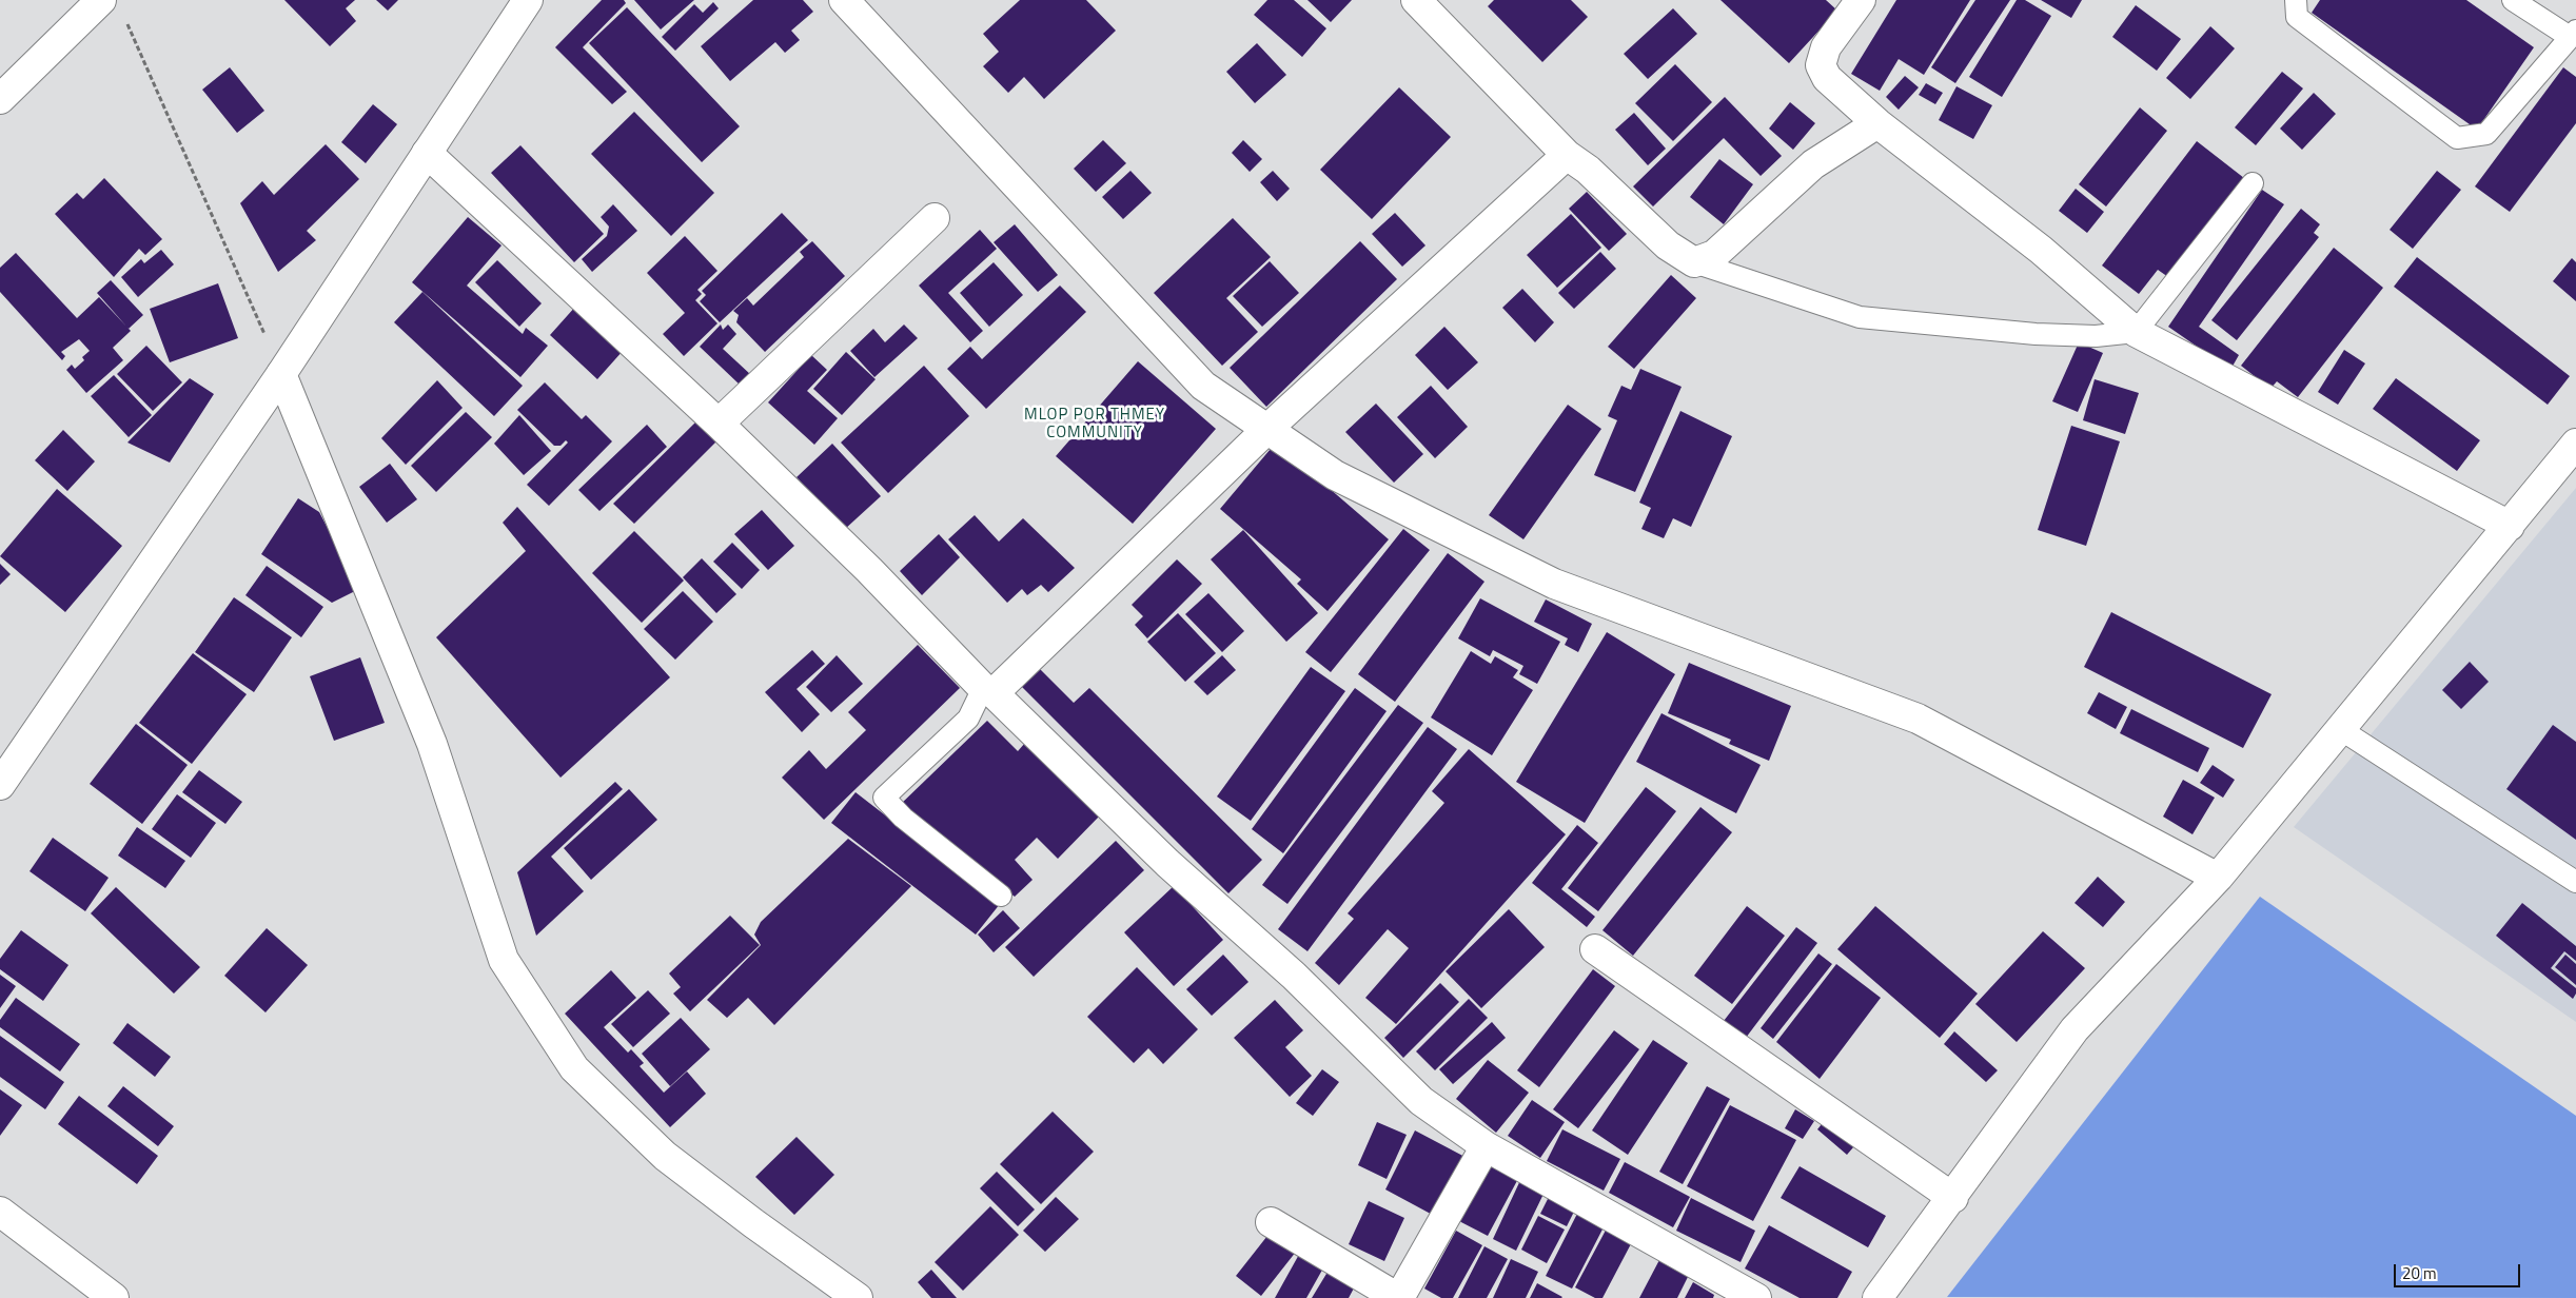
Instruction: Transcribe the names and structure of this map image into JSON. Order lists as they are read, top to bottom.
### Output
{
  "districts": ["MLOP POR THMEY COMMUNITY"],
  "scale_bar": "20 m"
}
